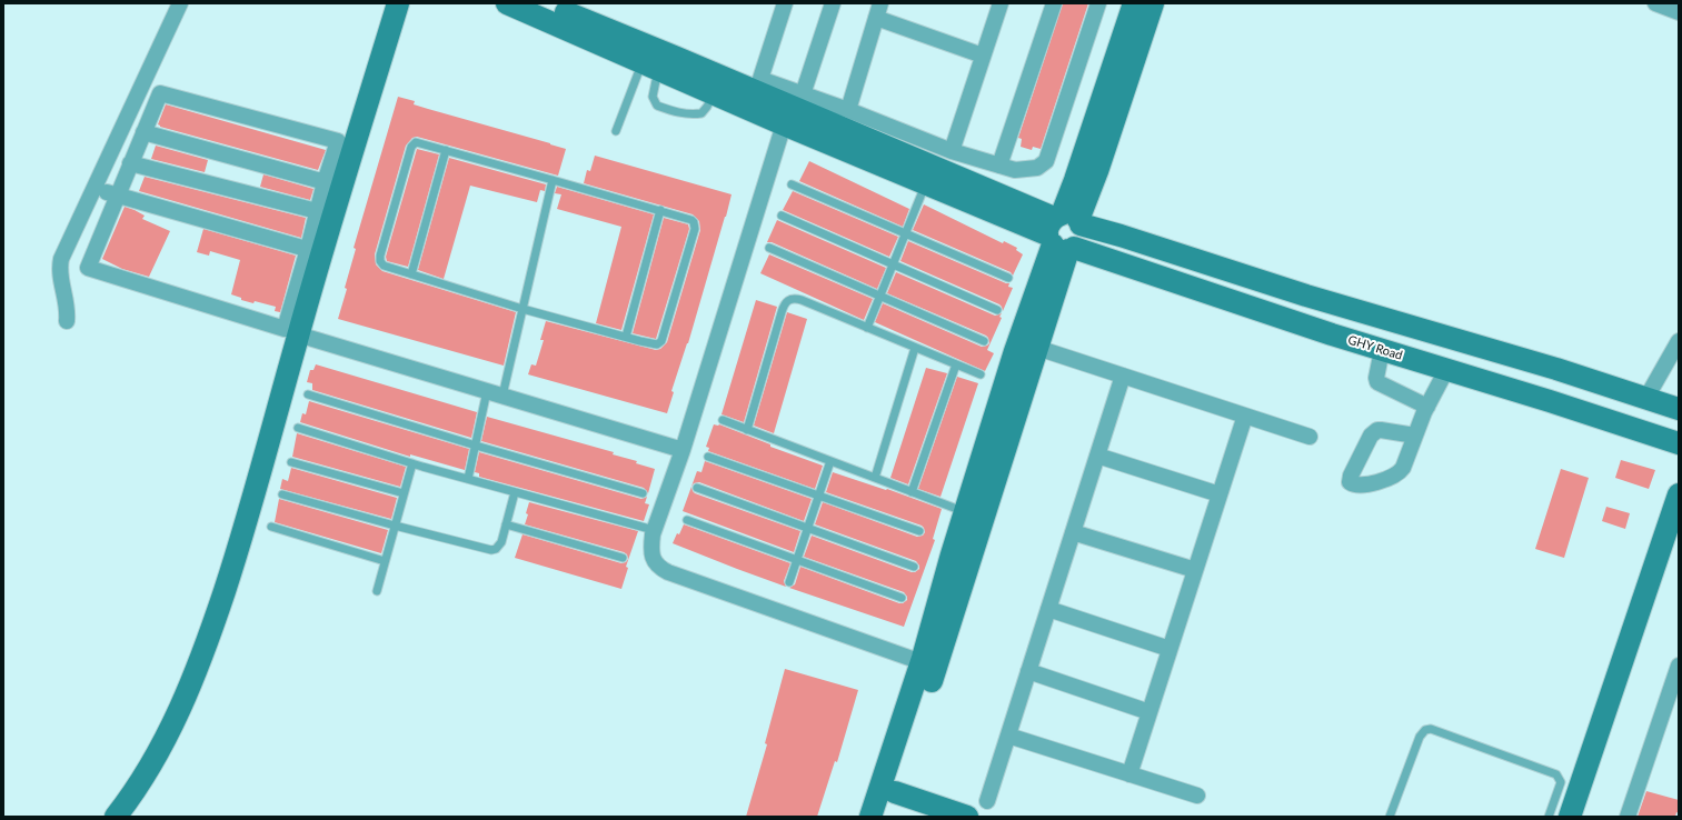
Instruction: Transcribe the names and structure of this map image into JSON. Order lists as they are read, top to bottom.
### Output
{
  "streets": {
    "street": ["GHY Road"]
  }
}
